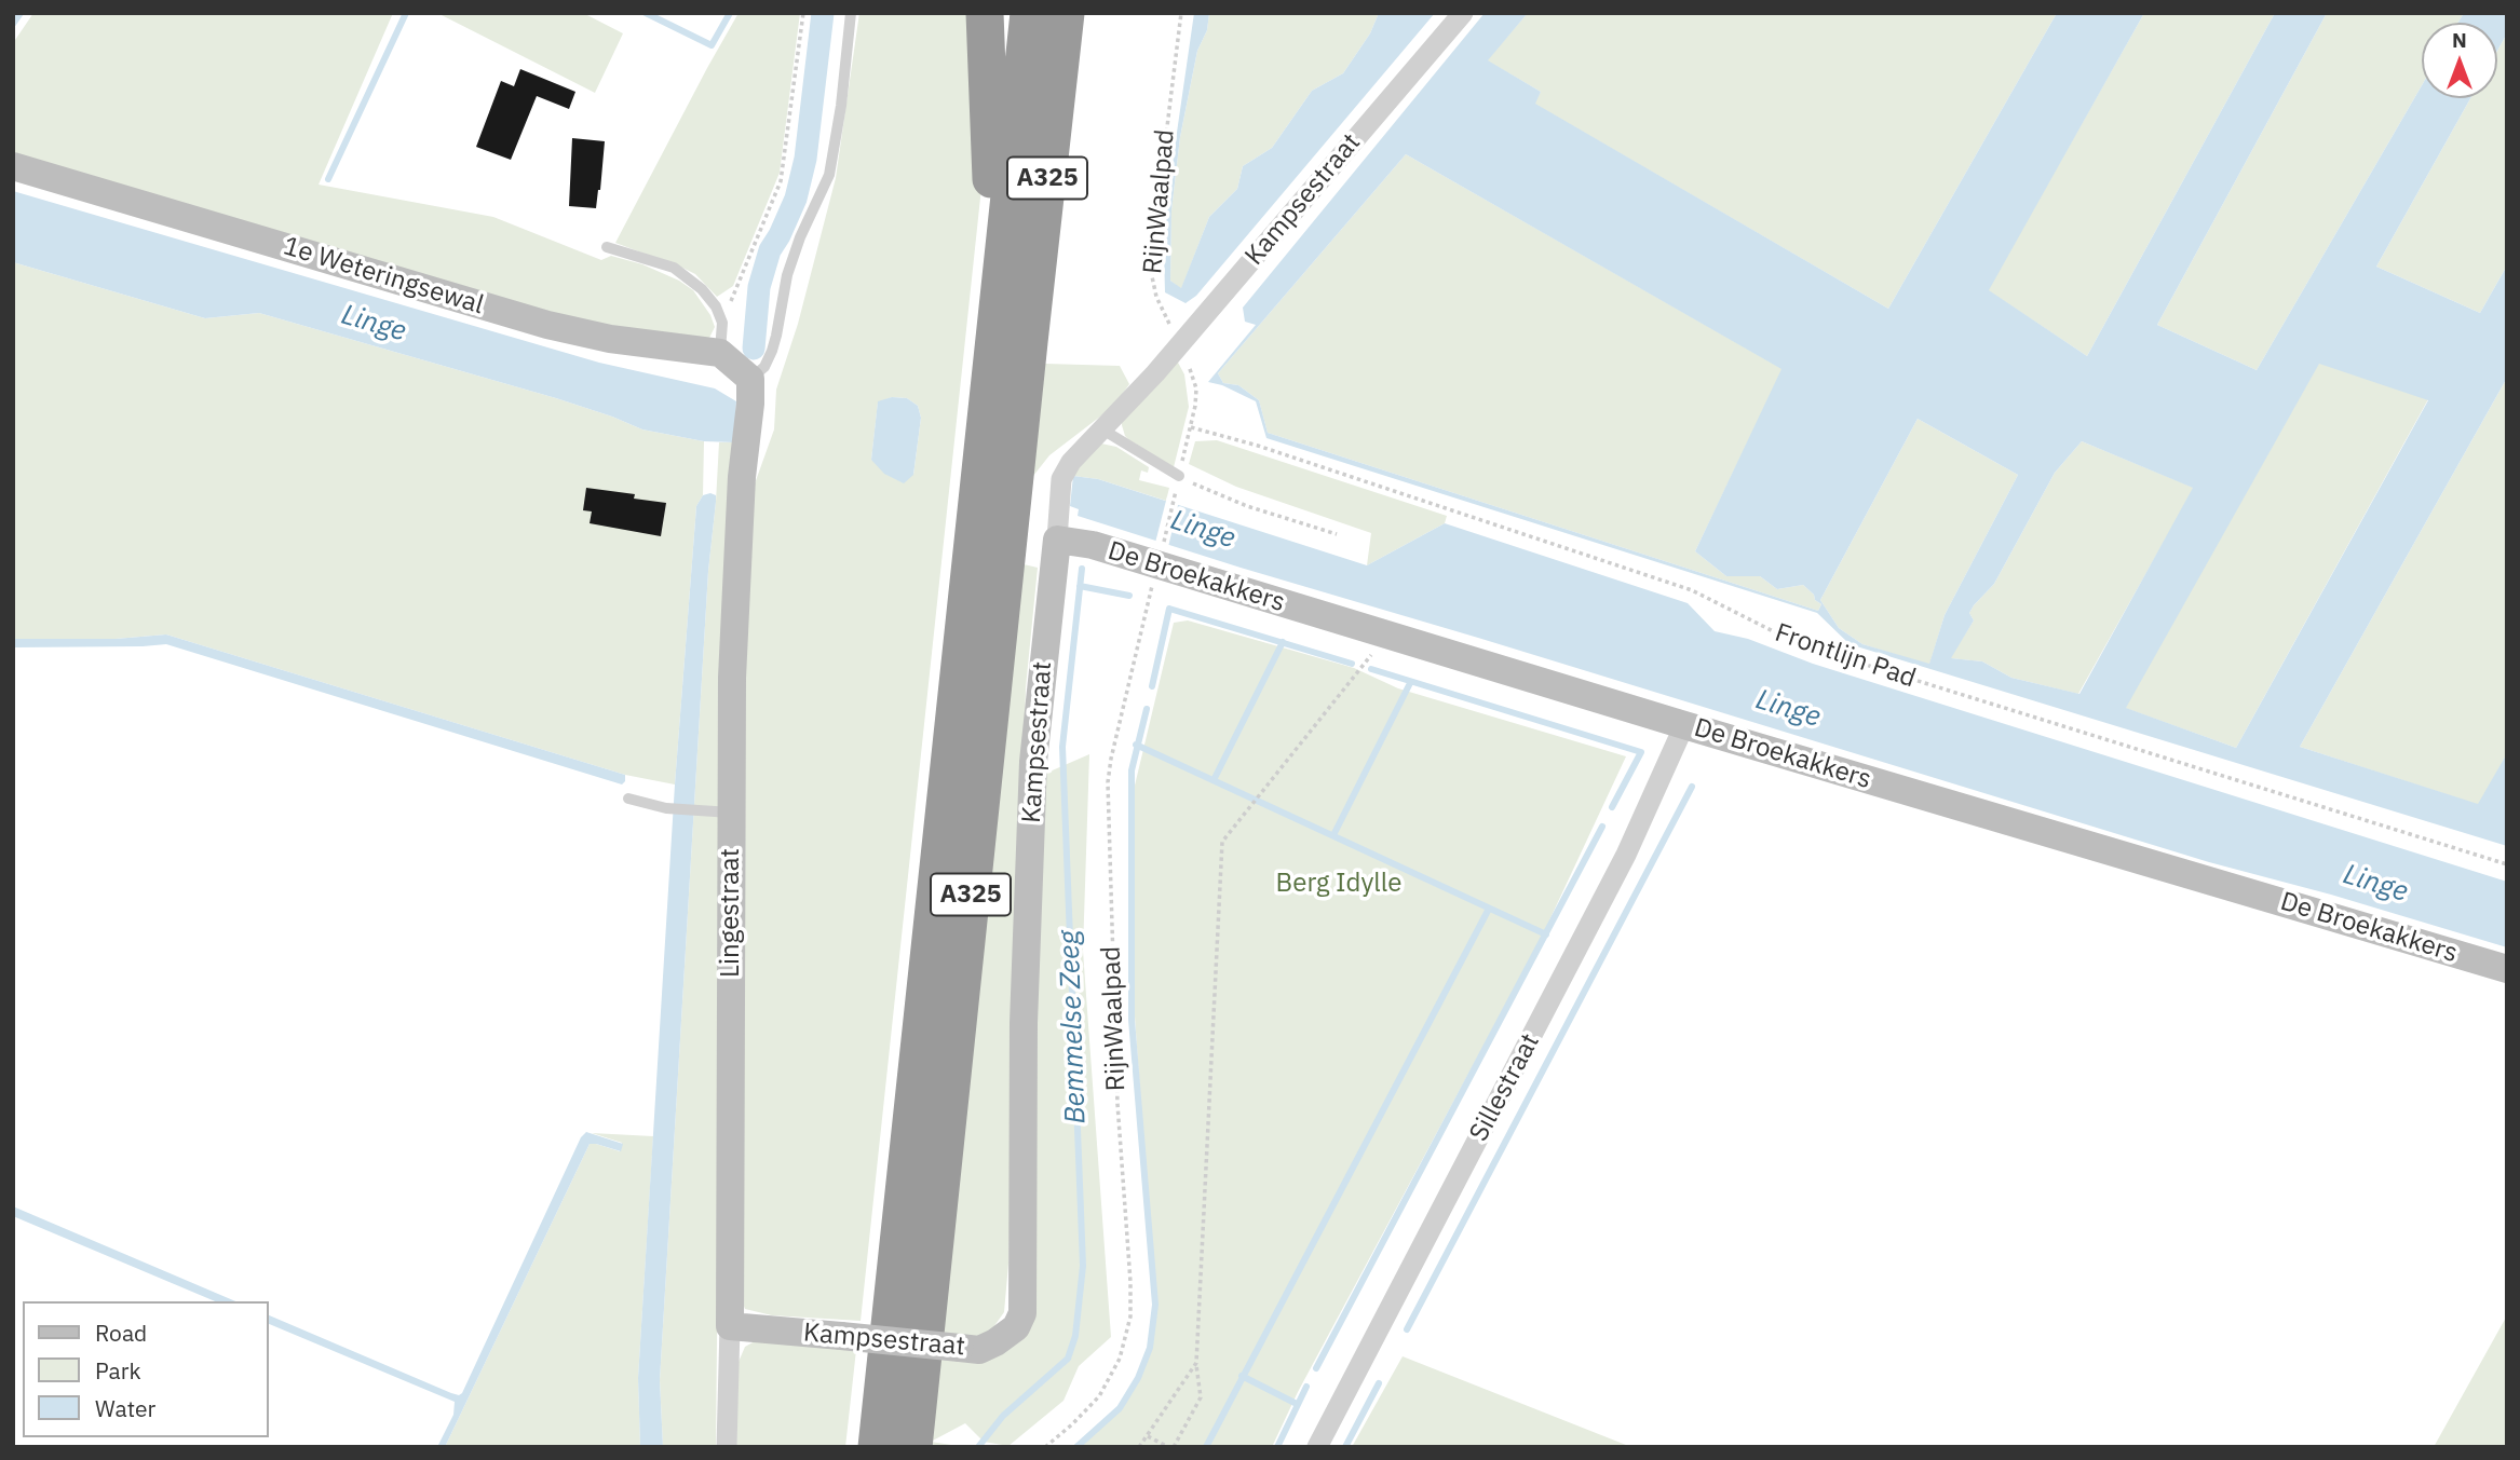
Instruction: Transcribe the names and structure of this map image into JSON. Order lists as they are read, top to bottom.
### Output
{
  "streets": {
    "highway": ["A325"],
    "street": [
      "Kampsestraat",
      "1e Weteringsewal",
      "De Broekakkers",
      "Lingestraat",
      "Sillestraat"
    ],
    "path": ["RijnWaalpad", "Frontlijn Pad"]
  },
  "crossings": [
    ["Kampsestraat", "RijnWaalpad"],
    ["Kampsestraat", "De Broekakkers"],
    ["Kampsestraat", "Lingestraat"],
    ["RijnWaalpad", "De Broekakkers"],
    ["RijnWaalpad", "Frontlijn Pad"],
    ["De Broekakkers", "Sillestraat"]
  ],
  "water": ["Linge", "Bemmelse Zeeg"],
  "parks": ["Berg Idylle"],
  "legend": ["Road", "Park", "Water"],
  "north": "top"
}
